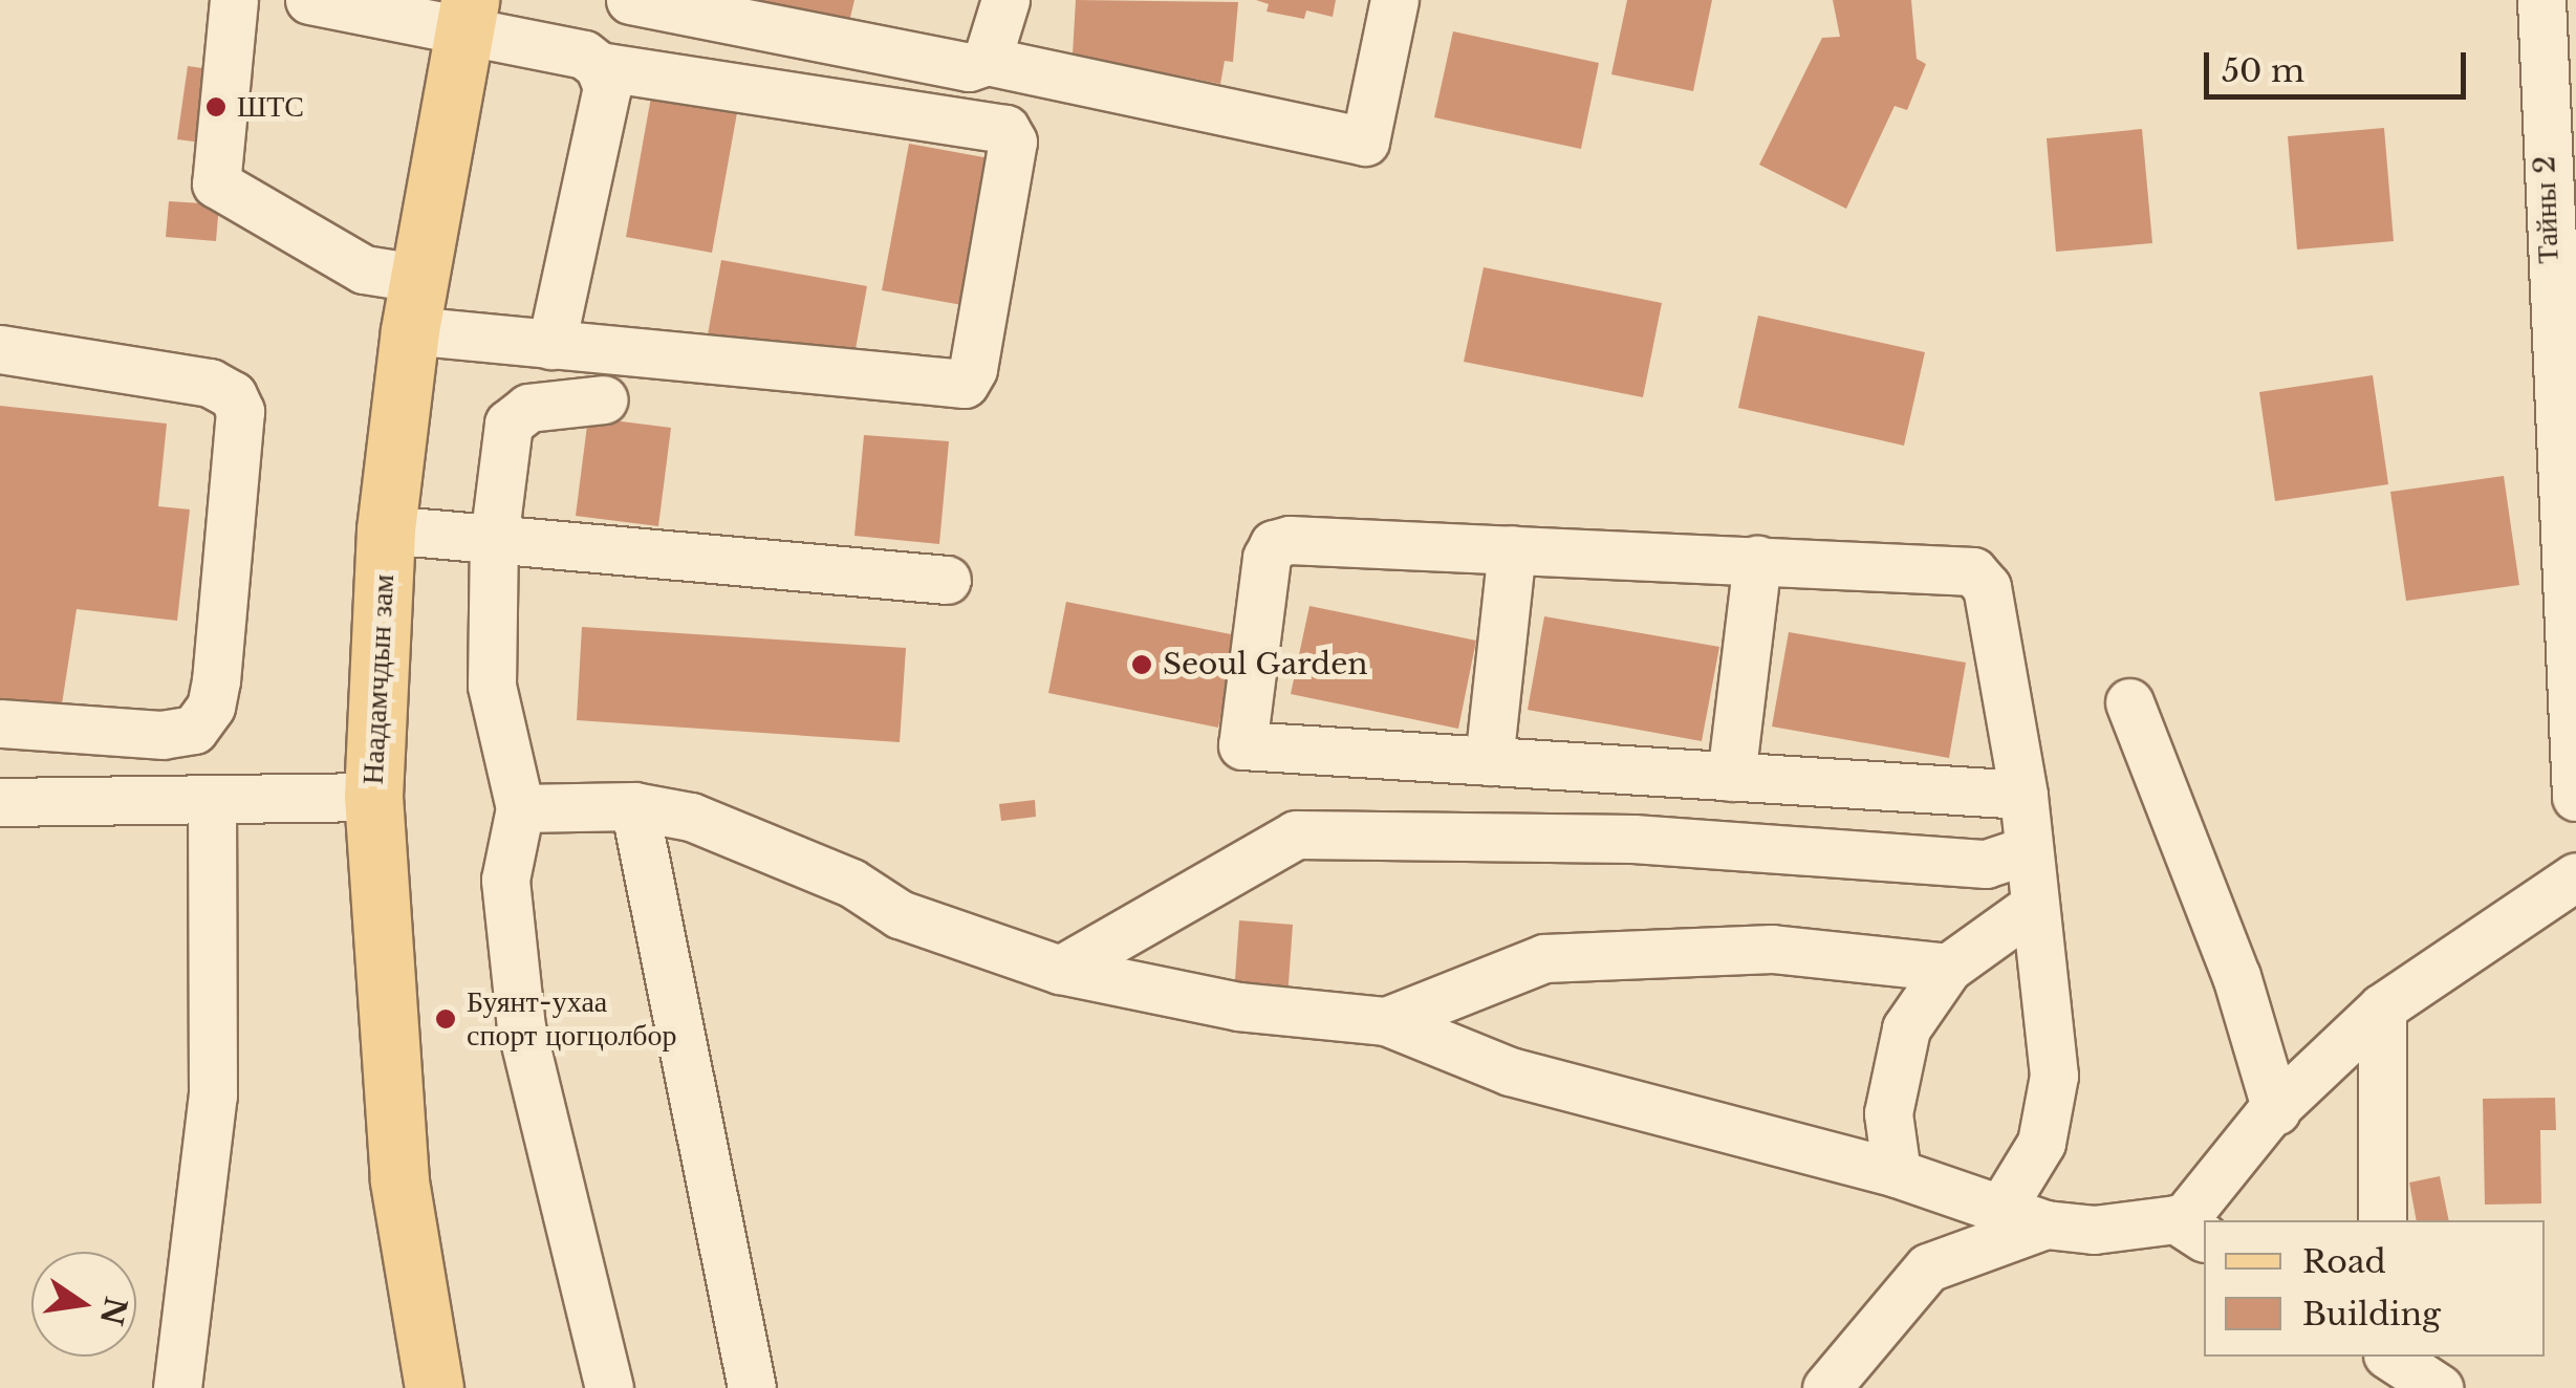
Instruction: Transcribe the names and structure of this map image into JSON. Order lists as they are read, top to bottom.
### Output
{
  "streets": {
    "main road": ["Наадамчдын зам"],
    "street": ["Тайны 2"]
  },
  "places": ["ШТС", "Seoul Garden", "Буянт-ухаа спорт цогцолбор"],
  "legend": ["Road", "Building"],
  "scale_bar": "50 m",
  "north": "right"
}
